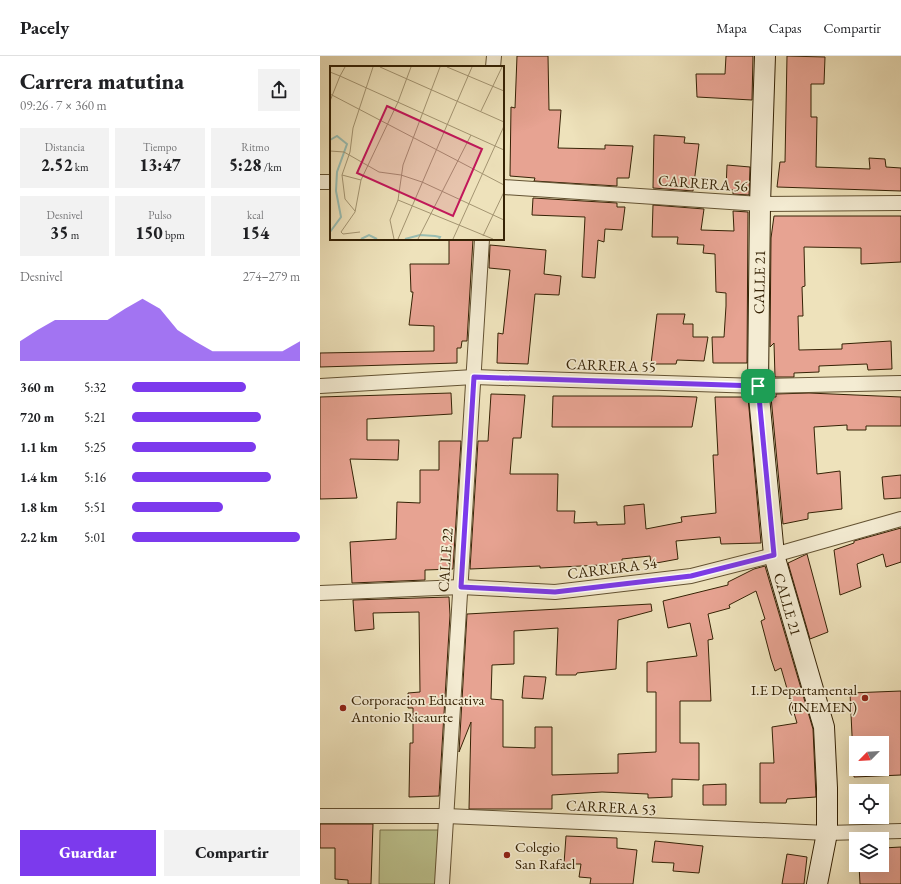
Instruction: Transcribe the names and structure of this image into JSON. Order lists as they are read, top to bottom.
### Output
{
  "streets": {
    "street": [
      "CARRERA 56",
      "CALLE 21",
      "CARRERA 55",
      "CALLE 22",
      "CARRERA 54",
      "CARRERA 53"
    ]
  },
  "crossings": [
    ["CARRERA 56", "CALLE 21"],
    ["CALLE 21", "CARRERA 55"],
    ["CALLE 21", "CARRERA 54"],
    ["CALLE 21", "CARRERA 53"],
    ["CARRERA 55", "CALLE 22"],
    ["CALLE 22", "CARRERA 54"],
    ["CALLE 22", "CARRERA 53"]
  ],
  "places": ["I.E Departamental (INEMEN)", "Corporacion Educativa Antonio Ricaurte", "Colegio San Rafael"],
  "north": "bottom left",
  "page": {
    "header": "Pacely",
    "nav": ["Mapa", "Capas", "Compartir"],
    "heading": ["Carrera matutina", "09:26 · 7 × 360 m"],
    "stats": [
      ["Distancia", "2.52 km"],
      ["Tiempo", "13:47"],
      ["Ritmo", "5:28 /km"],
      ["Desnivel", "35 m"],
      ["Pulso", "150 bpm"],
      ["kcal", "154"]
    ],
    "chart": ["Desnivel", "274–279 m"],
    "list": [
      {
        "name": "360 m",
        "note": "5:32"
      },
      {
        "name": "720 m",
        "note": "5:21"
      },
      {
        "name": "1.1 km",
        "note": "5:25"
      },
      {
        "name": "1.4 km",
        "note": "5:16"
      },
      {
        "name": "1.8 km",
        "note": "5:51"
      },
      {
        "name": "2.2 km",
        "note": "5:01"
      }
    ],
    "buttons": ["Guardar", "Compartir"]
  }
}
